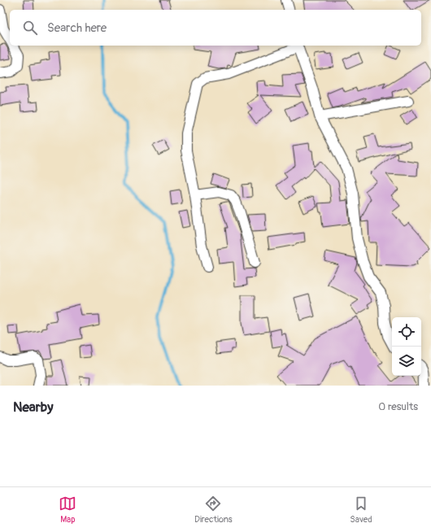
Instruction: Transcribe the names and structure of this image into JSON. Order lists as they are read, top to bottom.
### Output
{
  "page": {
    "search": "Search here",
    "heading": ["Nearby", "0 results"],
    "nav": ["Map", "Directions", "Saved"]
  }
}
